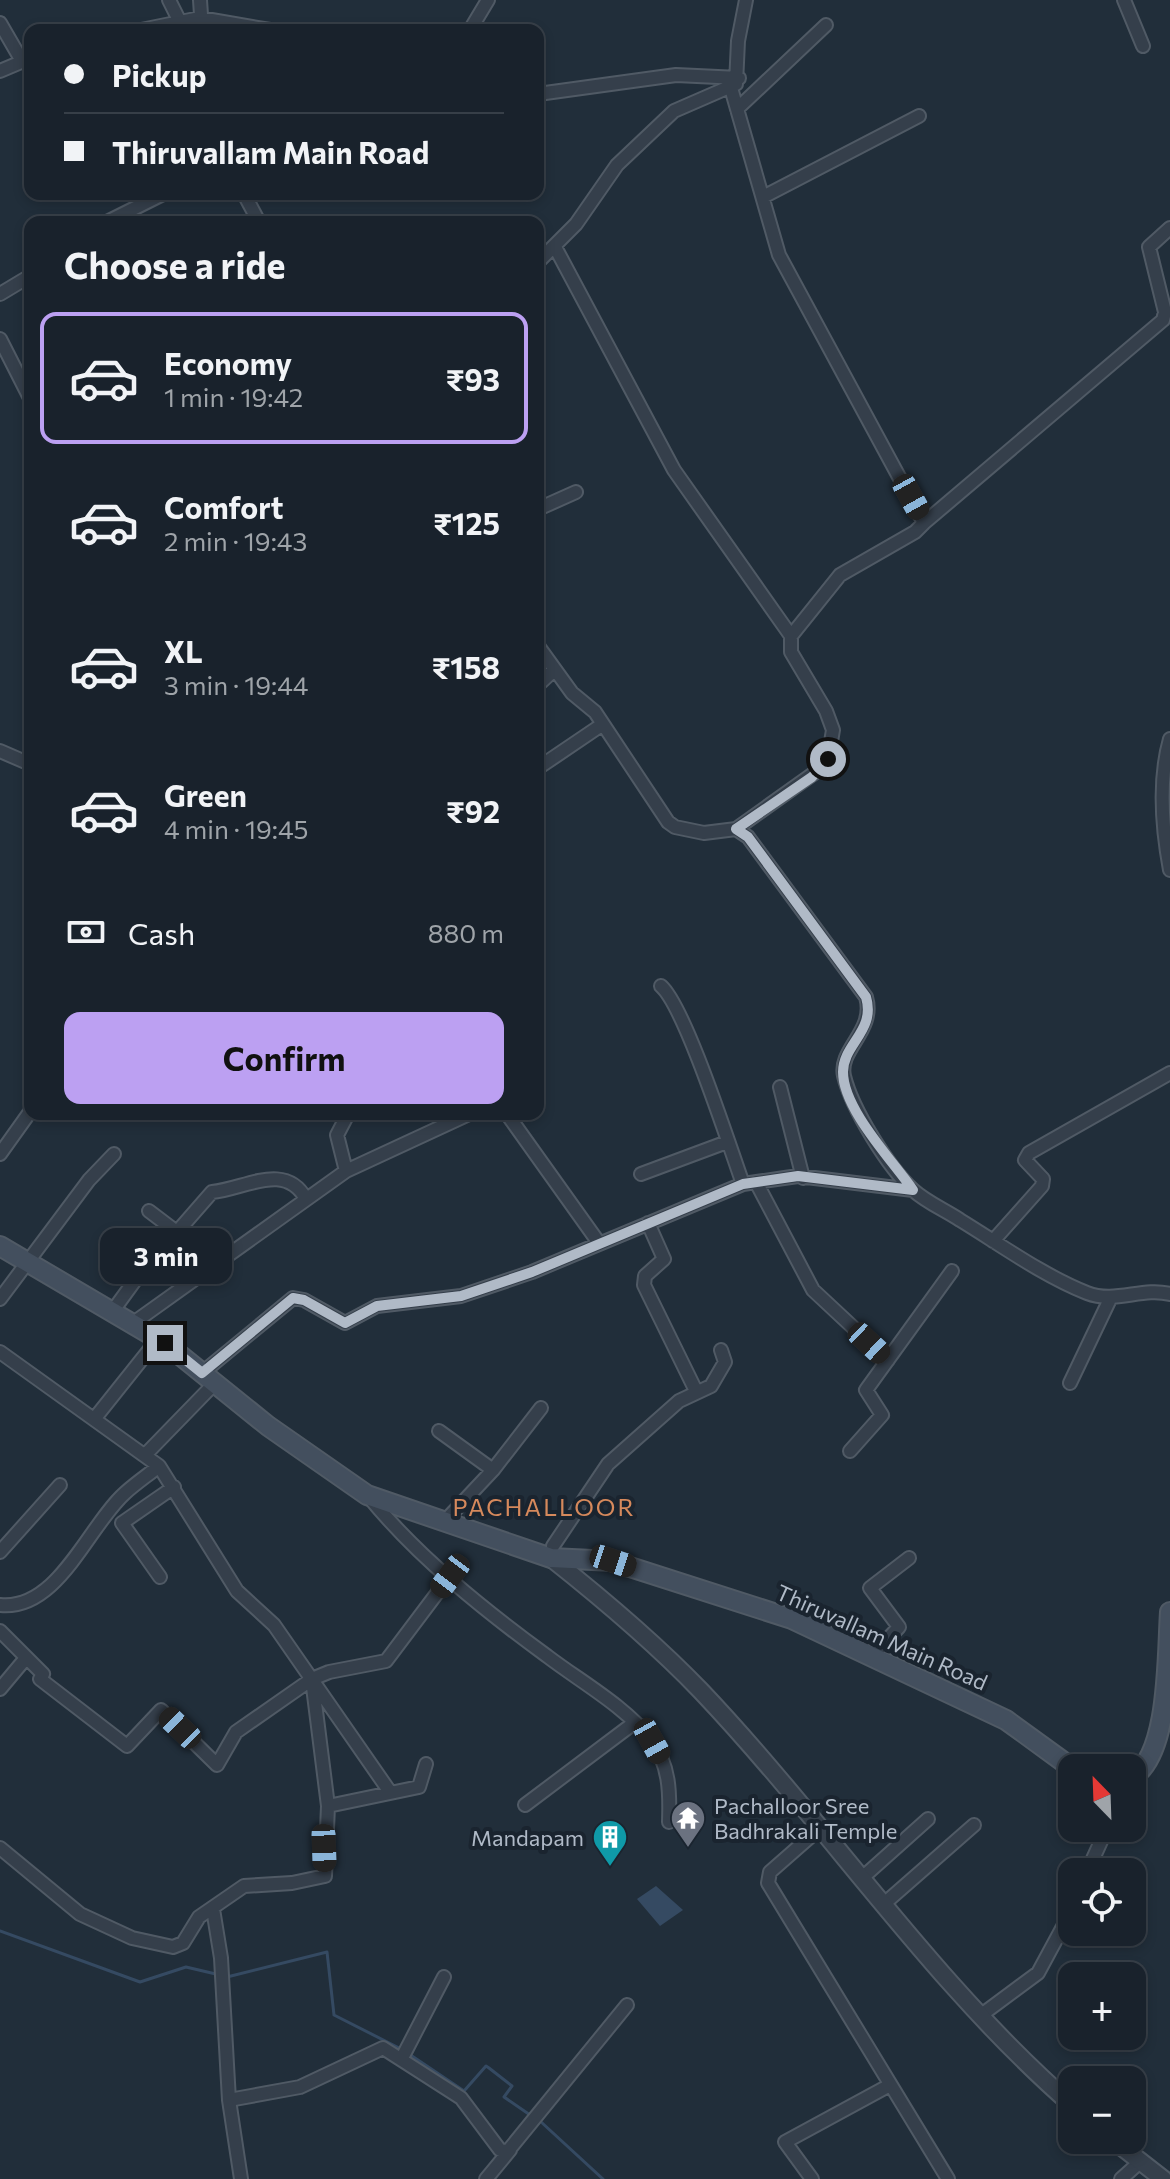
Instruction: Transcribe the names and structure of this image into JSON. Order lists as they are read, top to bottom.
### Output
{
  "streets": {
    "main road": ["Thiruvallam Main Road"]
  },
  "districts": ["PACHALLOOR"],
  "places": {
    "temple": ["Pachalloor Sree Badhrakali Temple"],
    "building": ["Mandapam"]
  },
  "north": "top left",
  "page": {
    "banner": ["Pickup", "Thiruvallam Main Road"],
    "heading": "Choose a ride",
    "list": [
      {
        "name": "Economy",
        "note": "1 min · 19:42",
        "value": "₹93"
      },
      {
        "name": "Comfort",
        "note": "2 min · 19:43",
        "value": "₹125"
      },
      {
        "name": "XL",
        "note": "3 min · 19:44",
        "value": "₹158"
      },
      {
        "name": "Green",
        "note": "4 min · 19:45",
        "value": "₹92"
      }
    ],
    "pay": ["Cash", "880 m"],
    "buttons": "Confirm",
    "bubble": "3 min",
    "map_buttons": ["+", "−"]
  }
}
